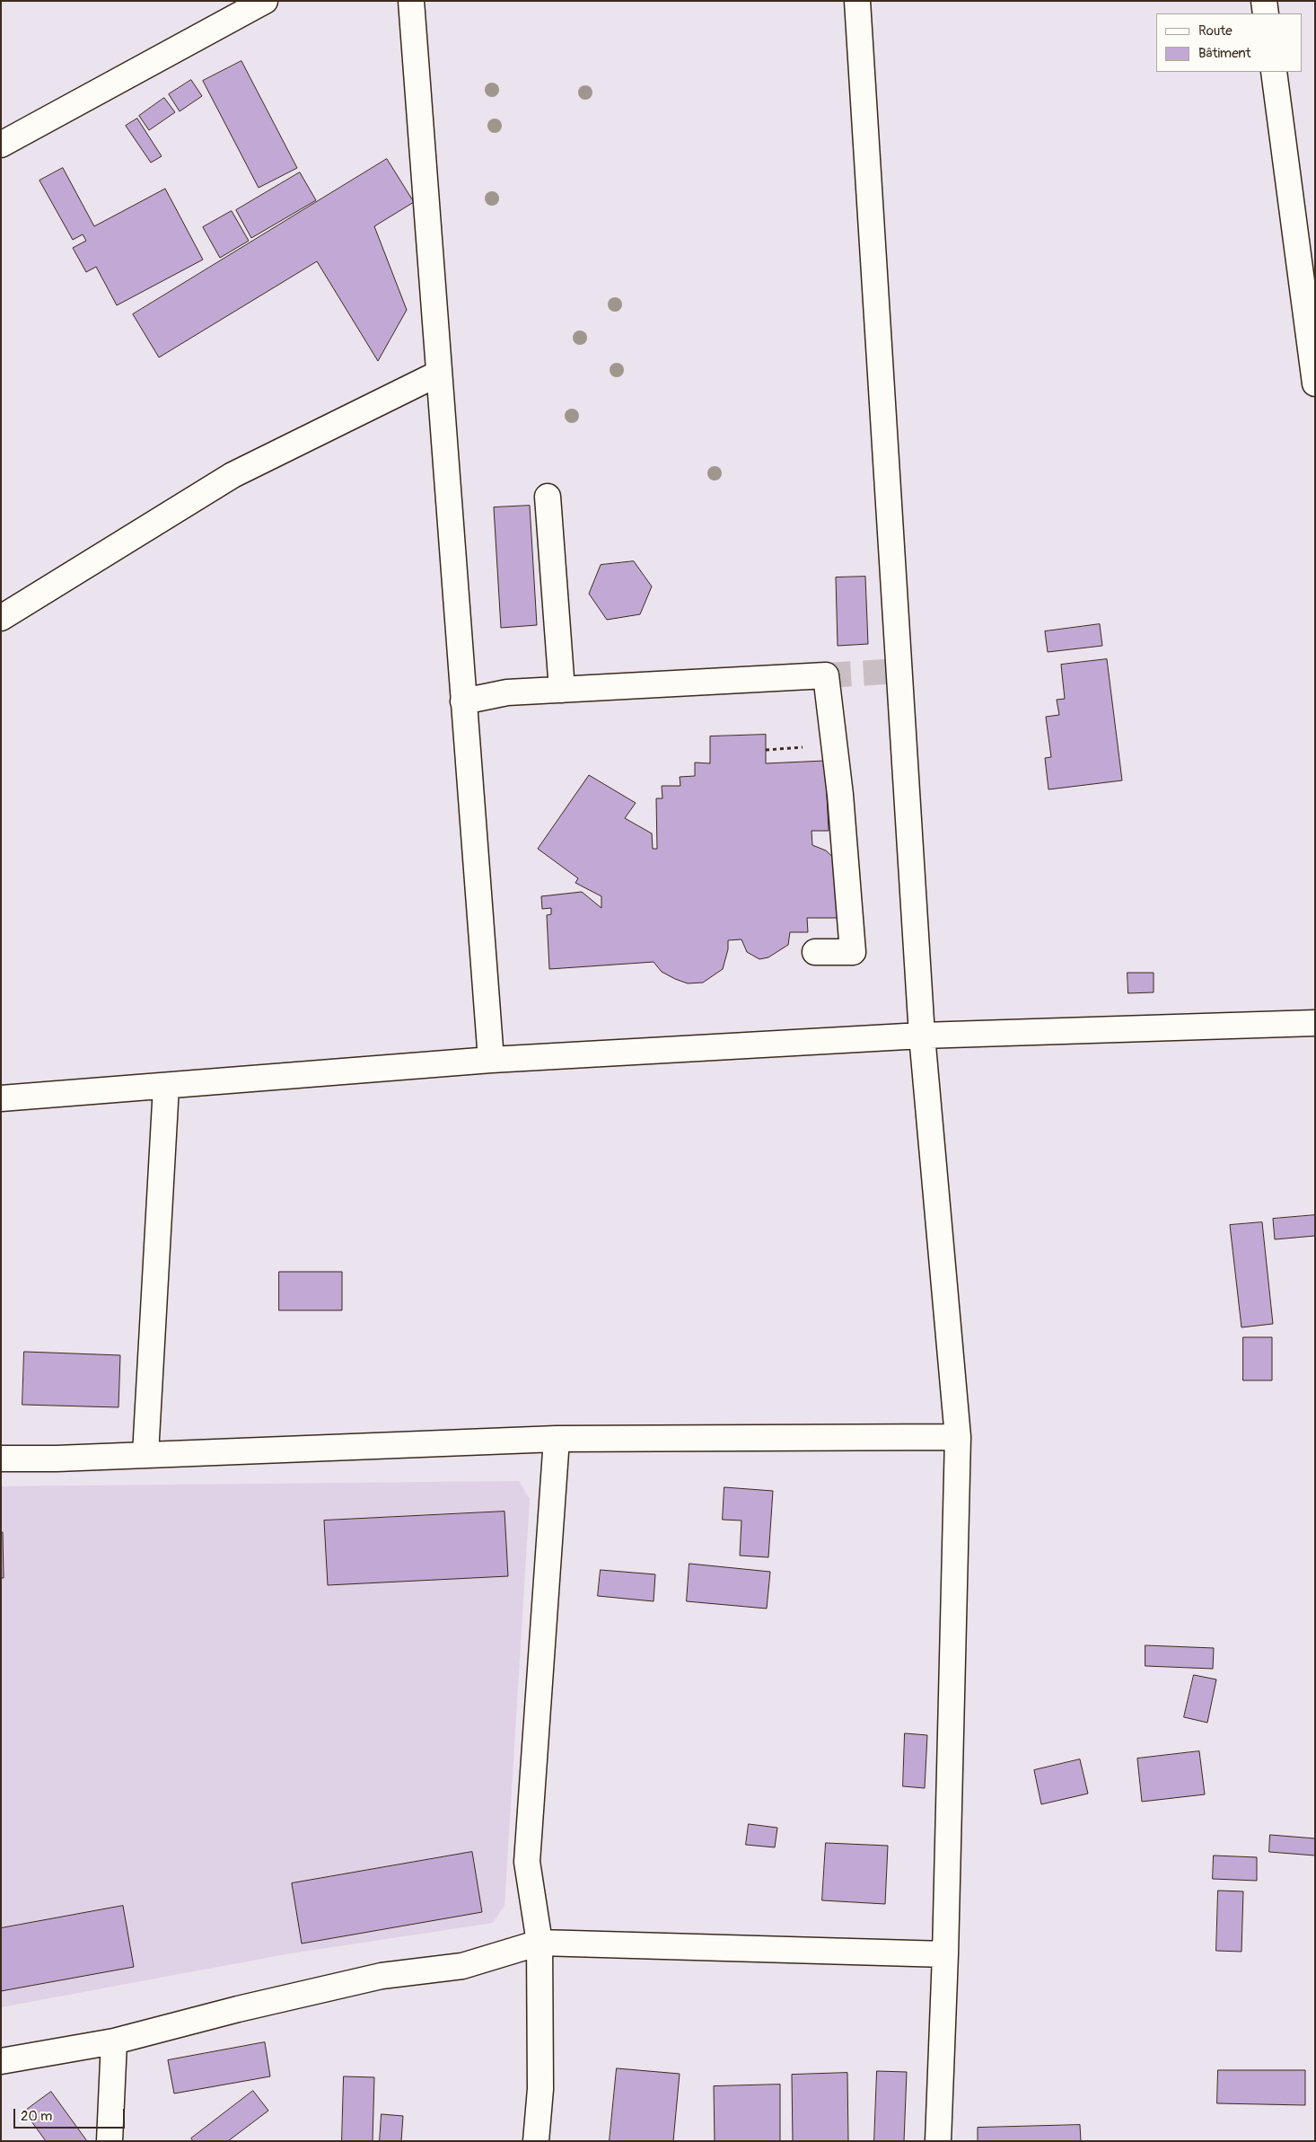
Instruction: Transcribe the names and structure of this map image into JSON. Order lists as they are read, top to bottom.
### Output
{
  "legend": ["Route", "Bâtiment"],
  "scale_bar": "20 m"
}
